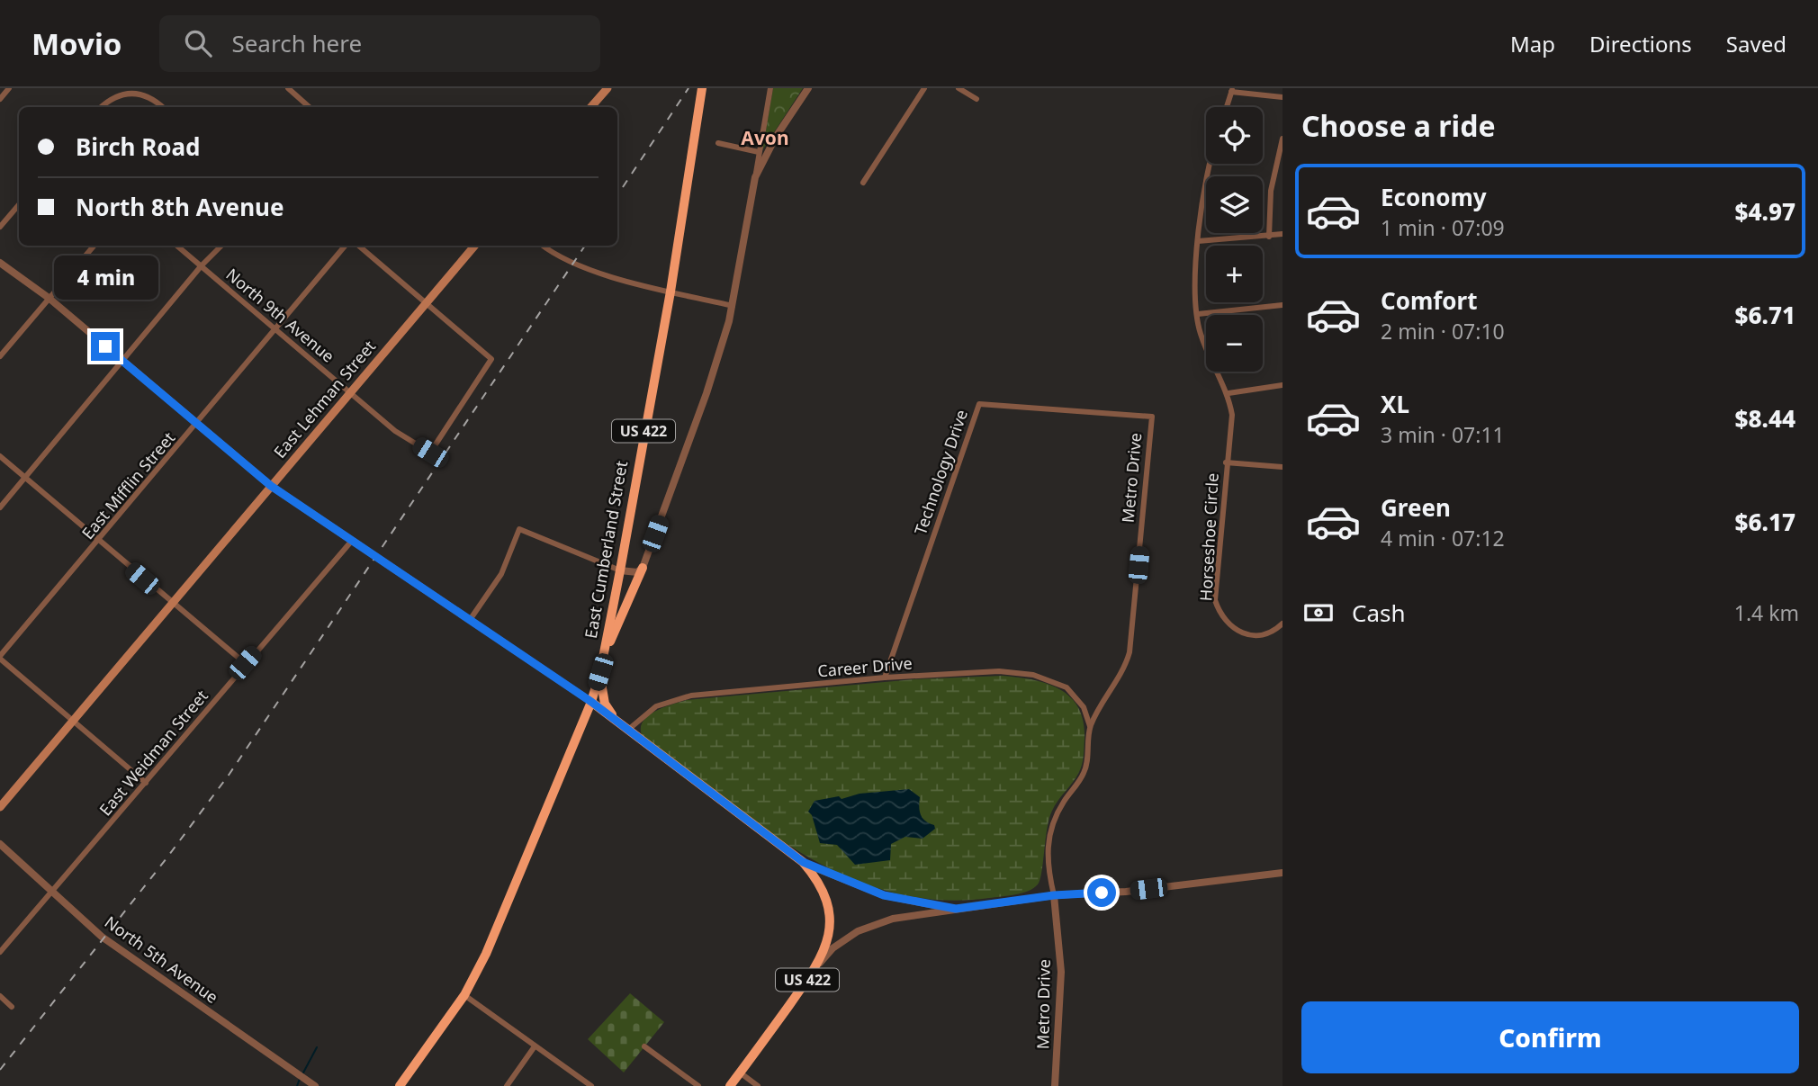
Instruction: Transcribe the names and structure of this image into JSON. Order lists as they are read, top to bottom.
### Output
{
  "streets": {
    "highway": ["US 422", "East Cumberland Street"],
    "main road": ["East Lehman Street"],
    "street": [
      "North 9th Avenue",
      "Technology Drive",
      "Metro Drive",
      "East Mifflin Street",
      "Horseshoe Circle",
      "Career Drive",
      "East Weidman Street",
      "North 5th Avenue"
    ]
  },
  "crossings": [
    ["North 9th Avenue", "East Lehman Street"],
    ["North 9th Avenue", "East Mifflin Street"],
    ["US 422", "East Cumberland Street"],
    ["US 422", "Career Drive"],
    ["Technology Drive", "Metro Drive"],
    ["Technology Drive", "Career Drive"],
    ["Metro Drive", "Career Drive"],
    ["East Weidman Street", "North 5th Avenue"]
  ],
  "districts": ["Avon"],
  "page": {
    "header": "Movio",
    "search": "Search here",
    "nav": ["Map", "Directions", "Saved"],
    "heading": "Choose a ride",
    "map_buttons": ["+", "−"],
    "banner": ["Birch Road", "North 8th Avenue"],
    "list": [
      {
        "name": "Economy",
        "note": "1 min · 07:09",
        "value": "$4.97"
      },
      {
        "name": "Comfort",
        "note": "2 min · 07:10",
        "value": "$6.71"
      },
      {
        "name": "XL",
        "note": "3 min · 07:11",
        "value": "$8.44"
      },
      {
        "name": "Green",
        "note": "4 min · 07:12",
        "value": "$6.17"
      }
    ],
    "bubble": "4 min",
    "pay": ["Cash", "1.4 km"],
    "buttons": "Confirm"
  }
}
